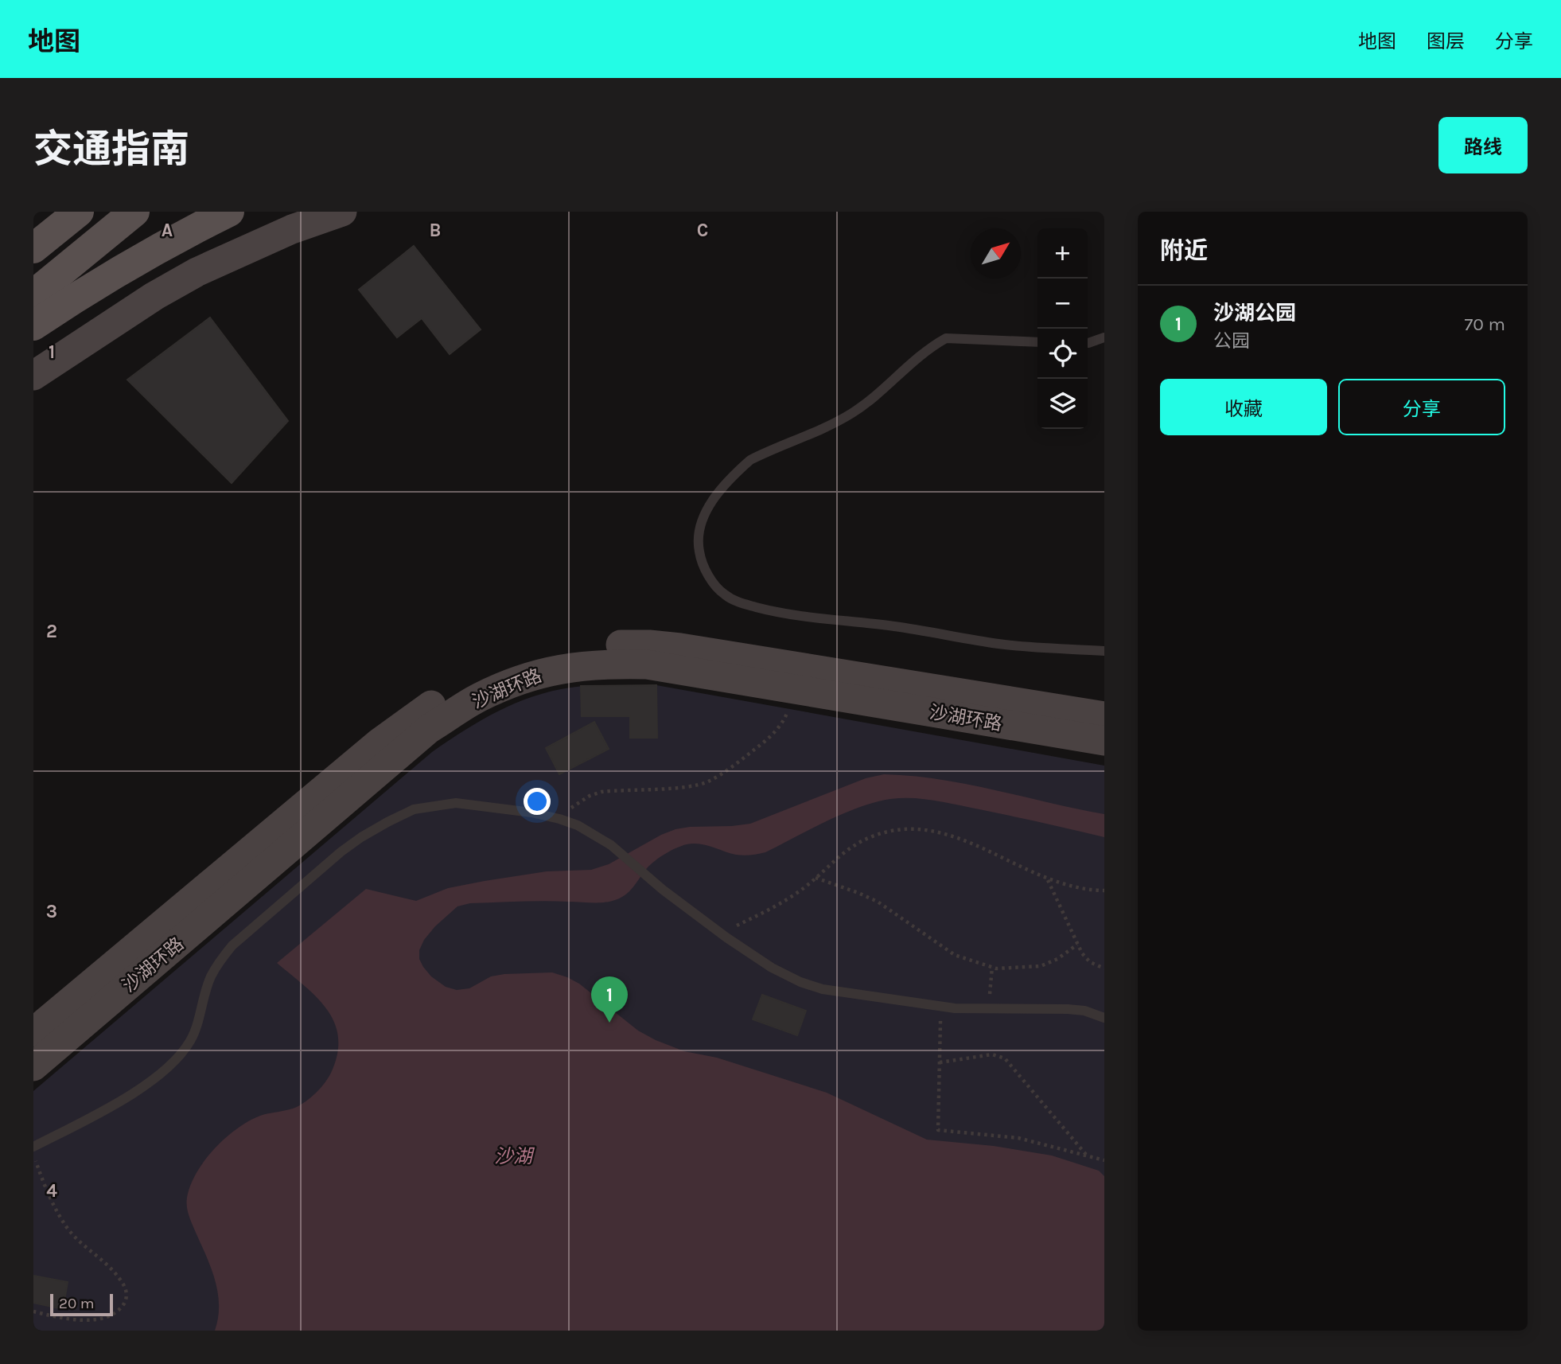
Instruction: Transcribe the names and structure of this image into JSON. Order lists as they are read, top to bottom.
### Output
{
  "streets": {
    "street": ["沙湖环路"]
  },
  "water": ["沙湖"],
  "scale_bar": "20 m",
  "north": "top right",
  "page": {
    "header": "地图",
    "nav": ["地图", "图层", "分享"],
    "title": "交通指南",
    "buttons": [
      "路线",
      ["收藏", "分享"]
    ],
    "heading": "附近",
    "map_buttons": ["+", "−"],
    "list": [
      {
        "mark": "1",
        "name": "沙湖公园",
        "note": "公园",
        "value": "70 m"
      }
    ],
    "pins": "1",
    "scale": "20 m"
  },
  "grid": {
    "columns": ["A", "B", "C"],
    "rows": [
      "1",
      "2",
      "3",
      "4"
    ]
  }
}
